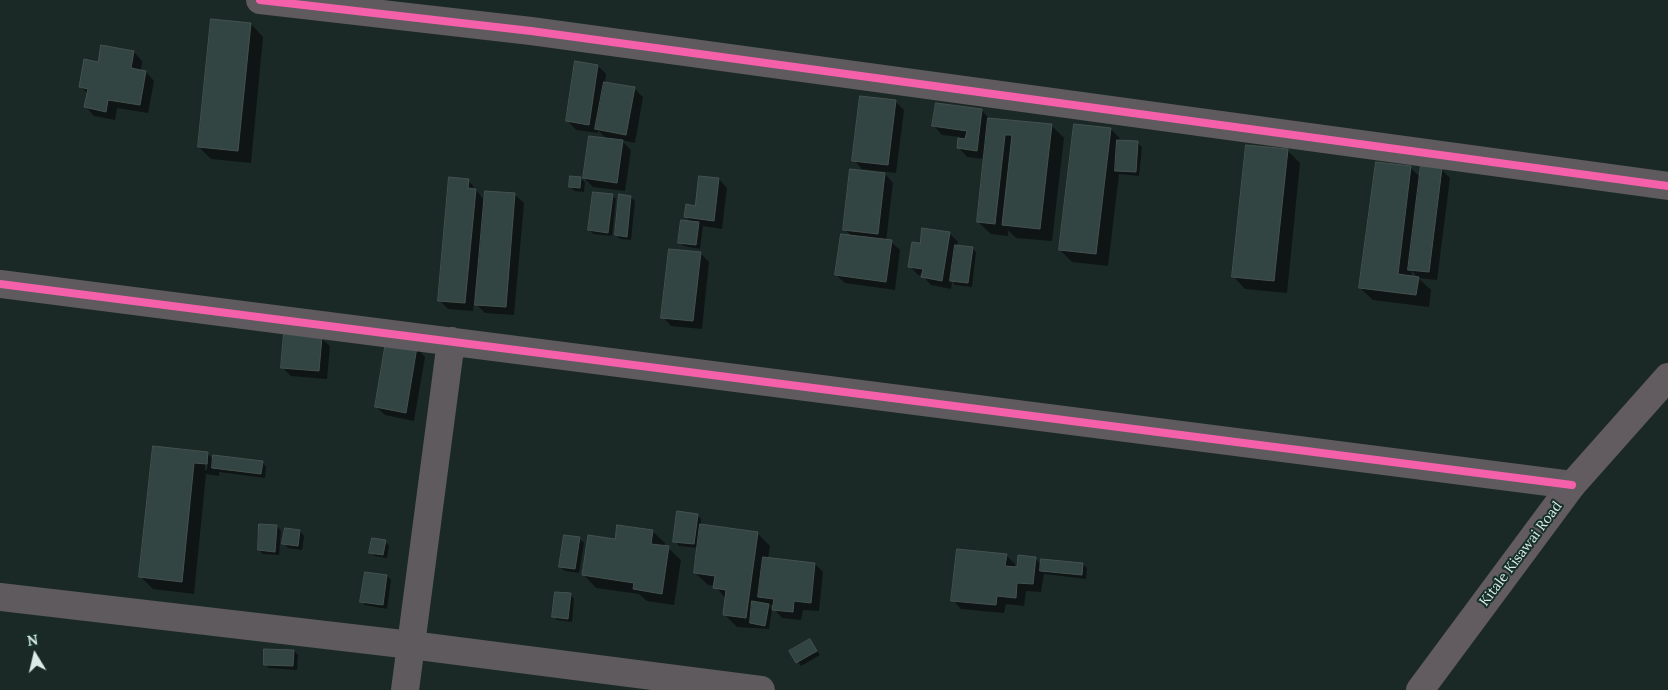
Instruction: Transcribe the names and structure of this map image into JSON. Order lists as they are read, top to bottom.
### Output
{
  "streets": {
    "street": ["Kitale Kisawai Road"]
  },
  "north": "top"
}
